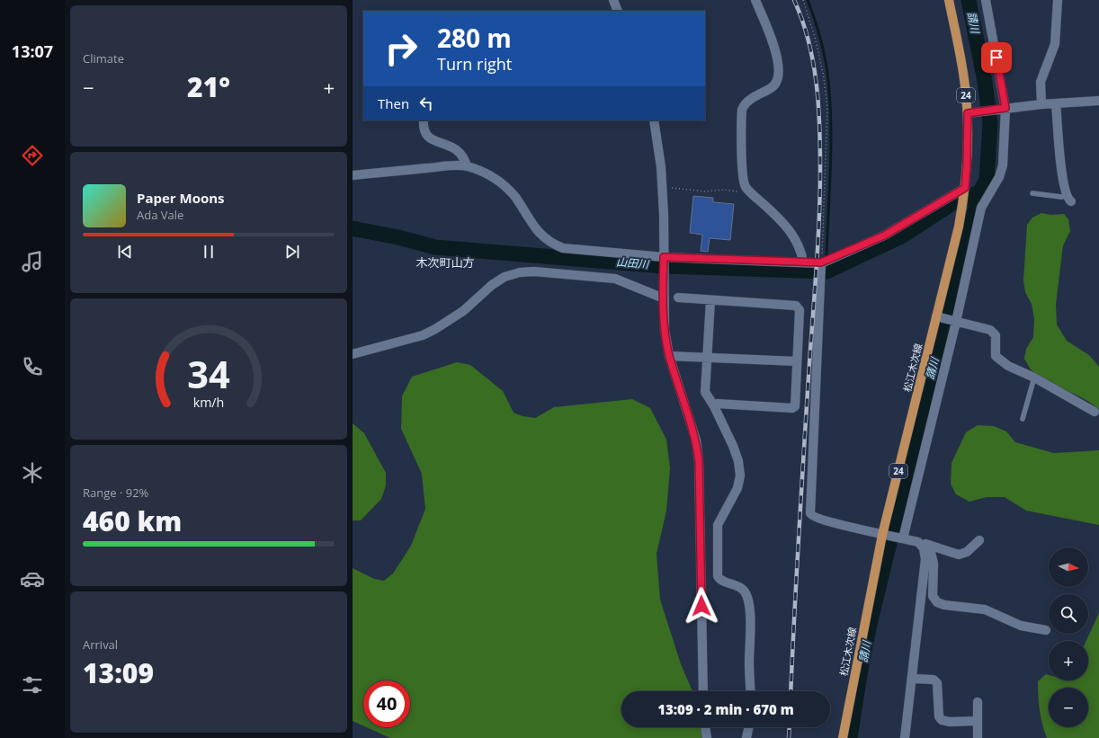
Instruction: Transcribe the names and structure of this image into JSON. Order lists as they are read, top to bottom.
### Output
{
  "streets": {
    "main road": ["24", "松江木次線"]
  },
  "districts": ["木次町山方"],
  "water": ["請川", "山田川"],
  "north": "right",
  "page": {
    "tabs": "13:07",
    "tile": [
      "Climate",
      ["Range · 92%", "460 km"],
      ["Arrival", "13:09"]
    ],
    "turn": ["280 m", "Turn right"],
    "heat": ["−", "21°", "+"],
    "then": "Then",
    "song": ["Paper Moons", "Ada Vale"],
    "map_buttons": ["+", "−"],
    "limit": "40",
    "trip": "13:09 · 2 min · 670 m",
    "gauge": ["34", "km/h"]
  }
}
